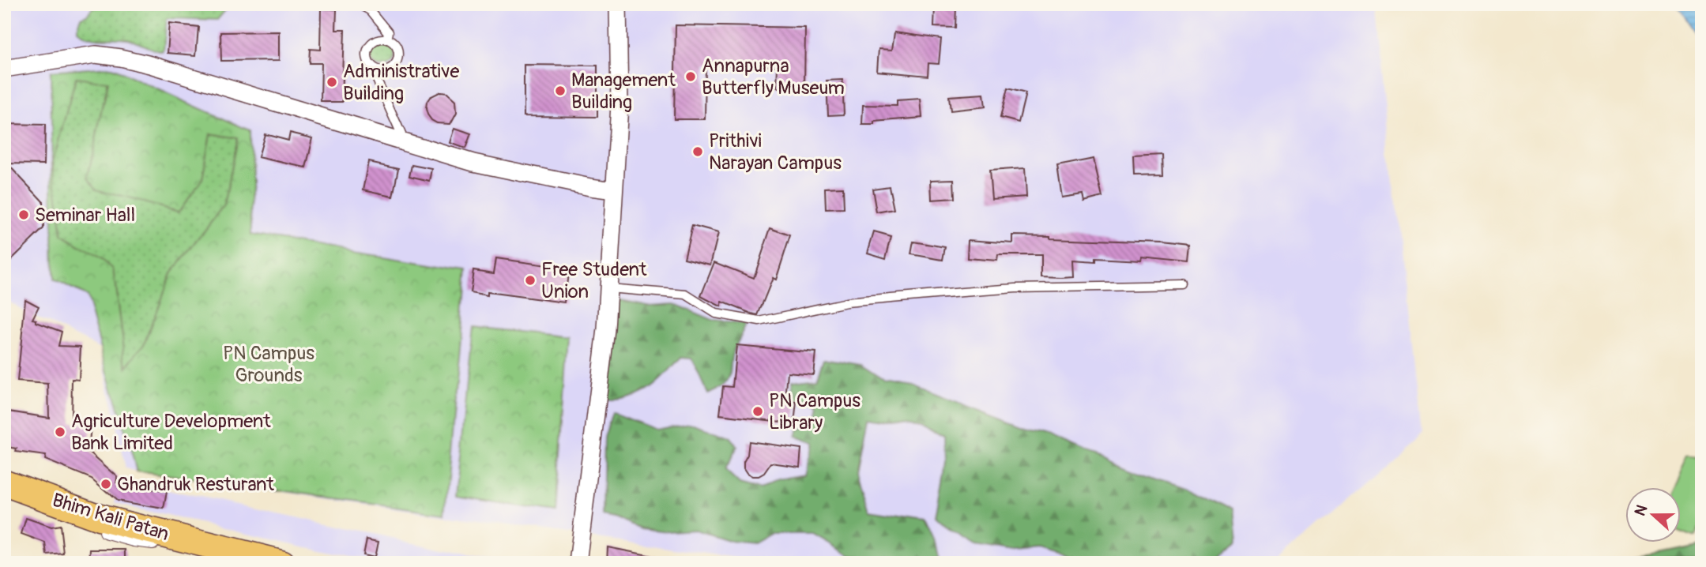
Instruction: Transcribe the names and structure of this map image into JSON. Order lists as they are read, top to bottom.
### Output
{
  "streets": {
    "main road": ["Bhim Kali Patan"]
  },
  "parks": ["PN Campus Grounds"],
  "places": [
    "Annapurna Butterfly Museum",
    "Administrative Building",
    "Management Building",
    "Prithivi Narayan Campus",
    "Seminar Hall",
    "Free Student Union",
    "PN Campus Library",
    "Agriculture Development Bank Limited",
    "Ghandruk Resturant"
  ],
  "north": "left"
}
